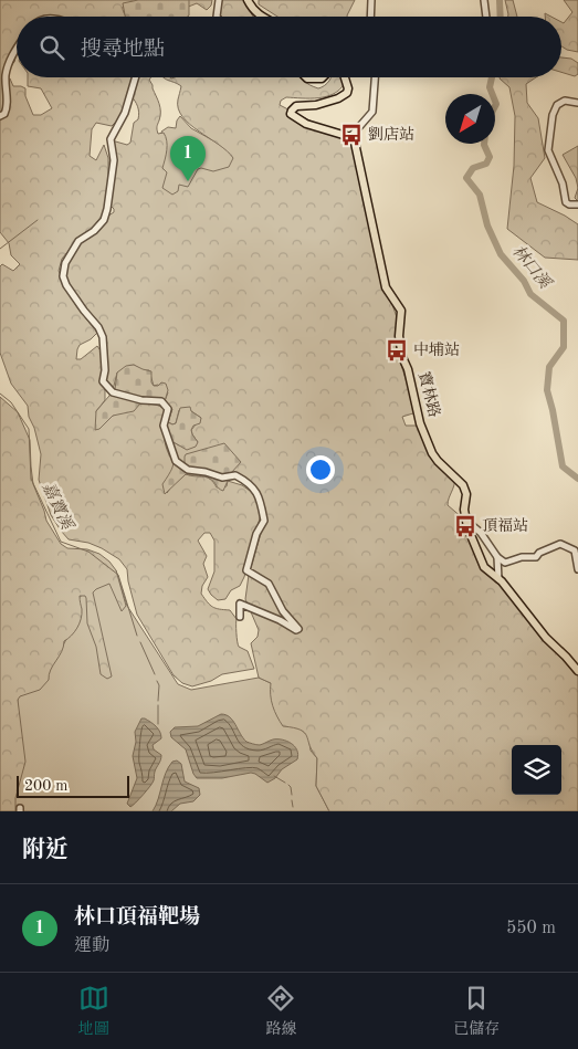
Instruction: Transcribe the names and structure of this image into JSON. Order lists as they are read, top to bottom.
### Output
{
  "streets": {
    "main road": ["寶林路"]
  },
  "water": ["林口溪", "嘉寶溪"],
  "places": {
    "bus stop": ["劉店站", "中埔站", "頂福站"]
  },
  "scale_bar": "200 m",
  "north": "bottom left",
  "page": {
    "search": "搜尋地點",
    "pins": "1",
    "scale": "200 m",
    "heading": "附近",
    "list": [
      {
        "mark": "1",
        "name": "林口頂福靶場",
        "note": "運動",
        "value": "550 m"
      }
    ],
    "nav": ["地圖", "路線", "已儲存"]
  }
}
